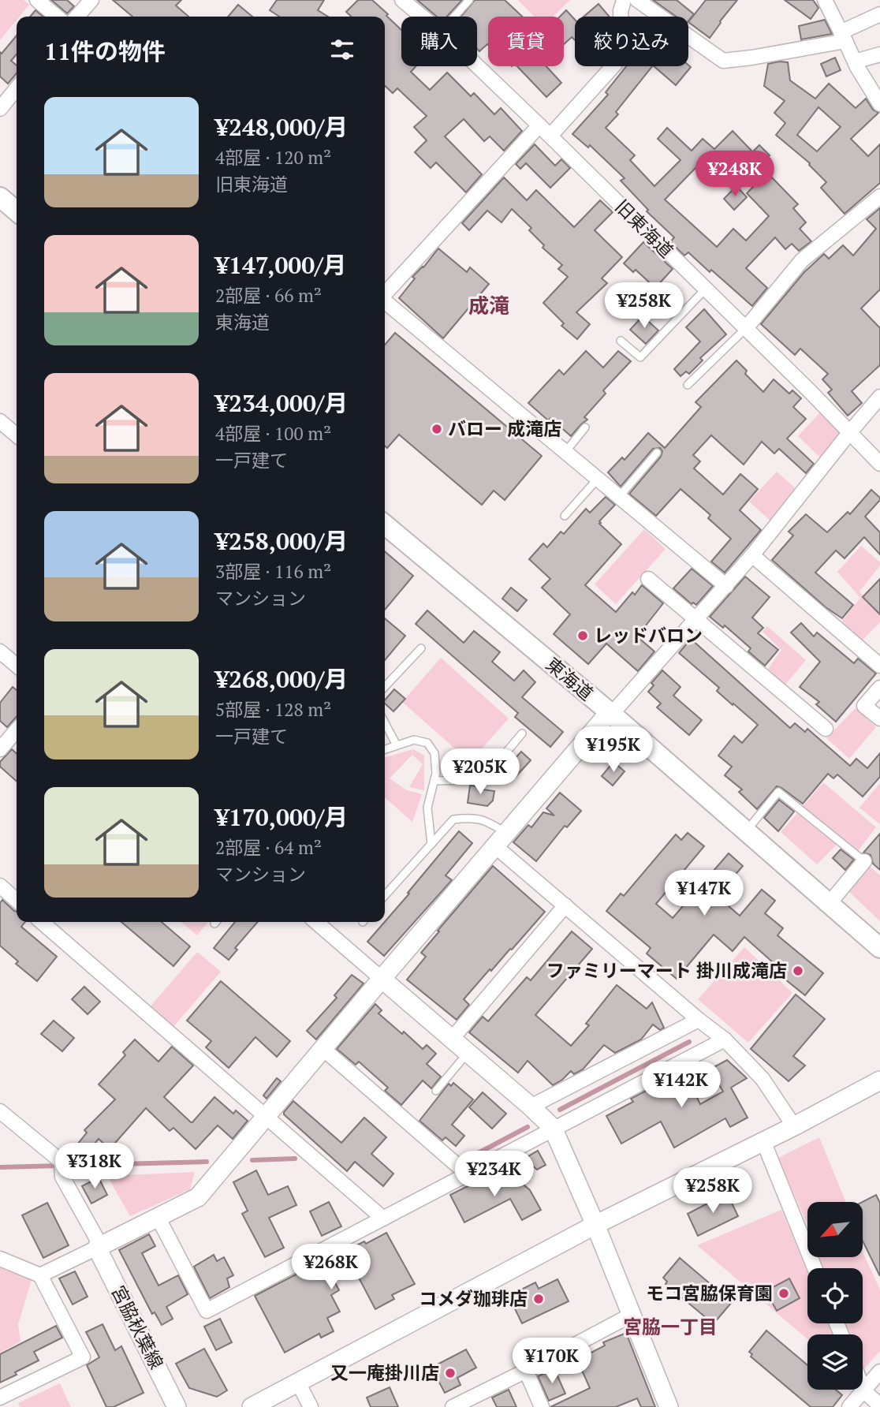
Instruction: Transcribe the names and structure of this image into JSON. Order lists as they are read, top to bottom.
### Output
{
  "streets": {
    "main road": ["東海道"],
    "street": ["旧東海道", "宮脇秋葉線"]
  },
  "districts": ["成滝", "宮脇一丁目"],
  "places": [
    "バロー 成滝店",
    "レッドバロン",
    "ファミリーマート 掛川成滝店",
    "モコ宮脇保育園",
    "コメダ珈琲店",
    "又一庵掛川店"
  ],
  "north": "bottom left",
  "page": {
    "chip": ["購入", "賃貸", "絞り込み"],
    "heading": "11件の物件",
    "list": [
      {
        "name": "¥248,000/月",
        "note": "4部屋 · 120 m² · 旧東海道"
      },
      {
        "name": "¥147,000/月",
        "note": "2部屋 · 66 m² · 東海道"
      },
      {
        "name": "¥234,000/月",
        "note": "4部屋 · 100 m² · 一戸建て"
      },
      {
        "name": "¥258,000/月",
        "note": "3部屋 · 116 m² · マンション"
      },
      {
        "name": "¥268,000/月",
        "note": "5部屋 · 128 m² · 一戸建て"
      },
      {
        "name": "¥170,000/月",
        "note": "2部屋 · 64 m² · マンション"
      }
    ],
    "price": [
      "¥248K",
      "¥258K",
      "¥195K",
      "¥205K",
      "¥147K",
      "¥142K",
      "¥318K",
      "¥234K",
      "¥258K",
      "¥268K",
      "¥170K"
    ]
  }
}
